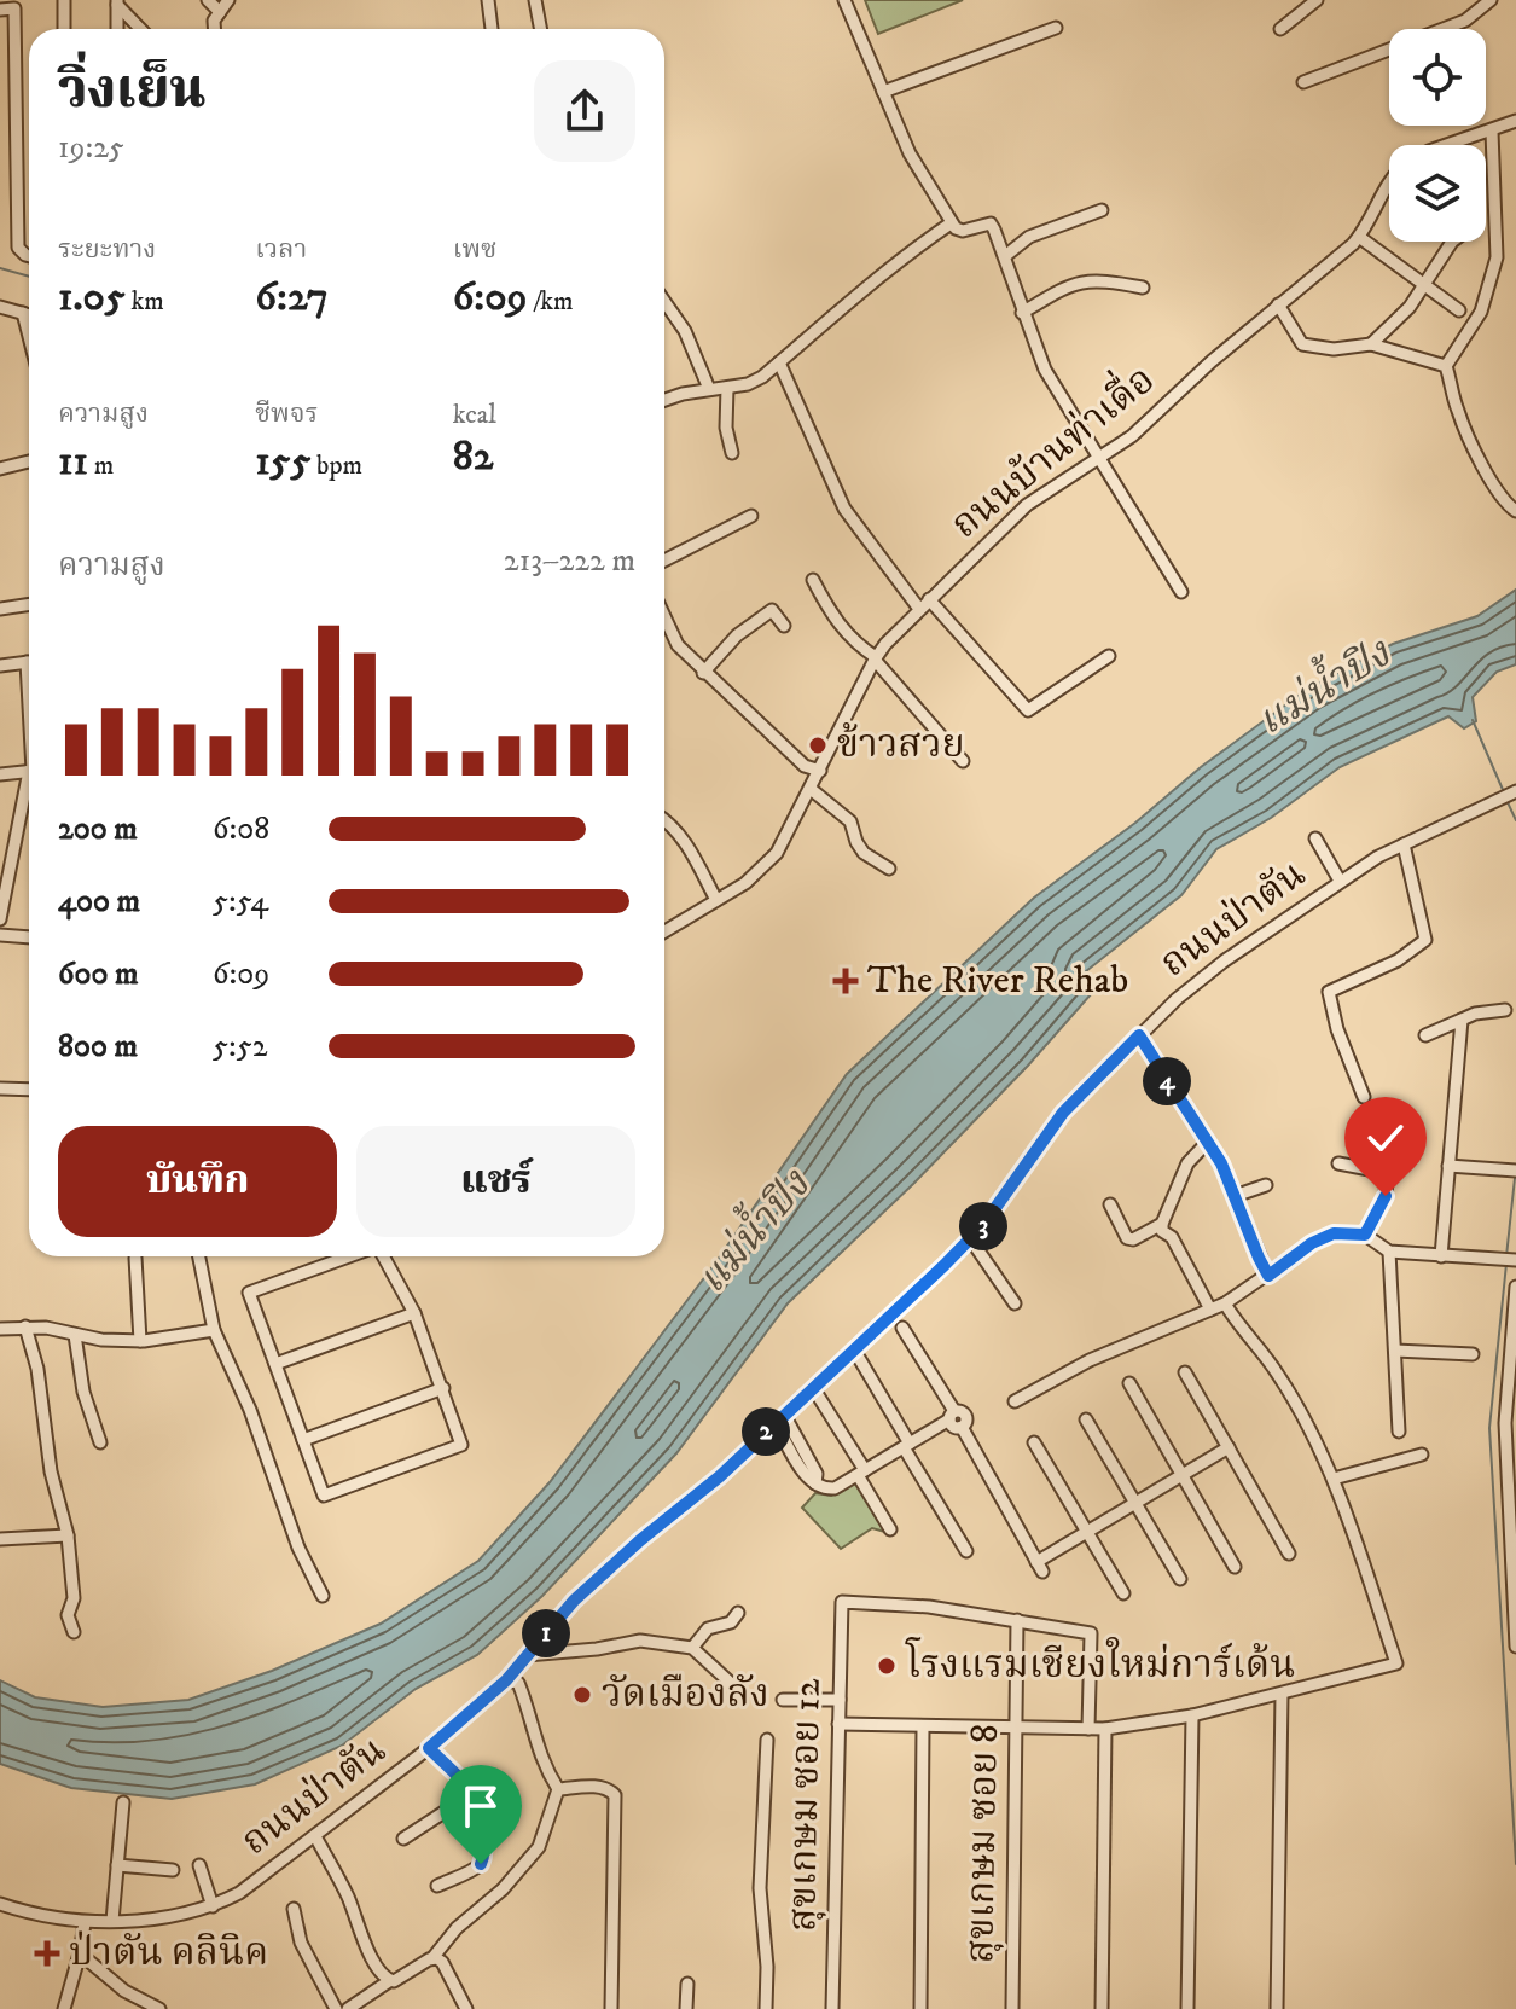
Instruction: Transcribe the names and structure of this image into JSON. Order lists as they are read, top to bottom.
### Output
{
  "streets": {
    "street": [
      "ถนนบ้านท่าเดื่อ",
      "ถนนป่าตัน",
      "สุขเกษม ซอย 12",
      "สุขเกษม ซอย 8"
    ]
  },
  "crossings": [
    ["สุขเกษม ซอย 12", "สุขเกษม ซอย 8"]
  ],
  "water": ["แม่น้ำปิง"],
  "places": {
    "other": ["ข้าวสวย", "โรงแรมเชียงใหม่การ์เด้น", "วัดเมืองลัง"],
    "health": ["The River Rehab", "ป่าตัน คลินิค"]
  },
  "page": {
    "heading": ["วิ่งเย็น", "19:25"],
    "stats": [
      ["ระยะทาง", "1.05 km"],
      ["เวลา", "6:27"],
      ["เพซ", "6:09 /km"],
      ["ความสูง", "11 m"],
      ["ชีพจร", "155 bpm"],
      ["kcal", "82"]
    ],
    "chart": ["ความสูง", "213–222 m"],
    "list": [
      {
        "name": "200 m",
        "note": "6:08"
      },
      {
        "name": "400 m",
        "note": "5:54"
      },
      {
        "name": "600 m",
        "note": "6:09"
      },
      {
        "name": "800 m",
        "note": "5:52"
      }
    ],
    "pins": [
      "4",
      "3",
      "2",
      "1"
    ],
    "buttons": ["บันทึก", "แชร์"]
  }
}
